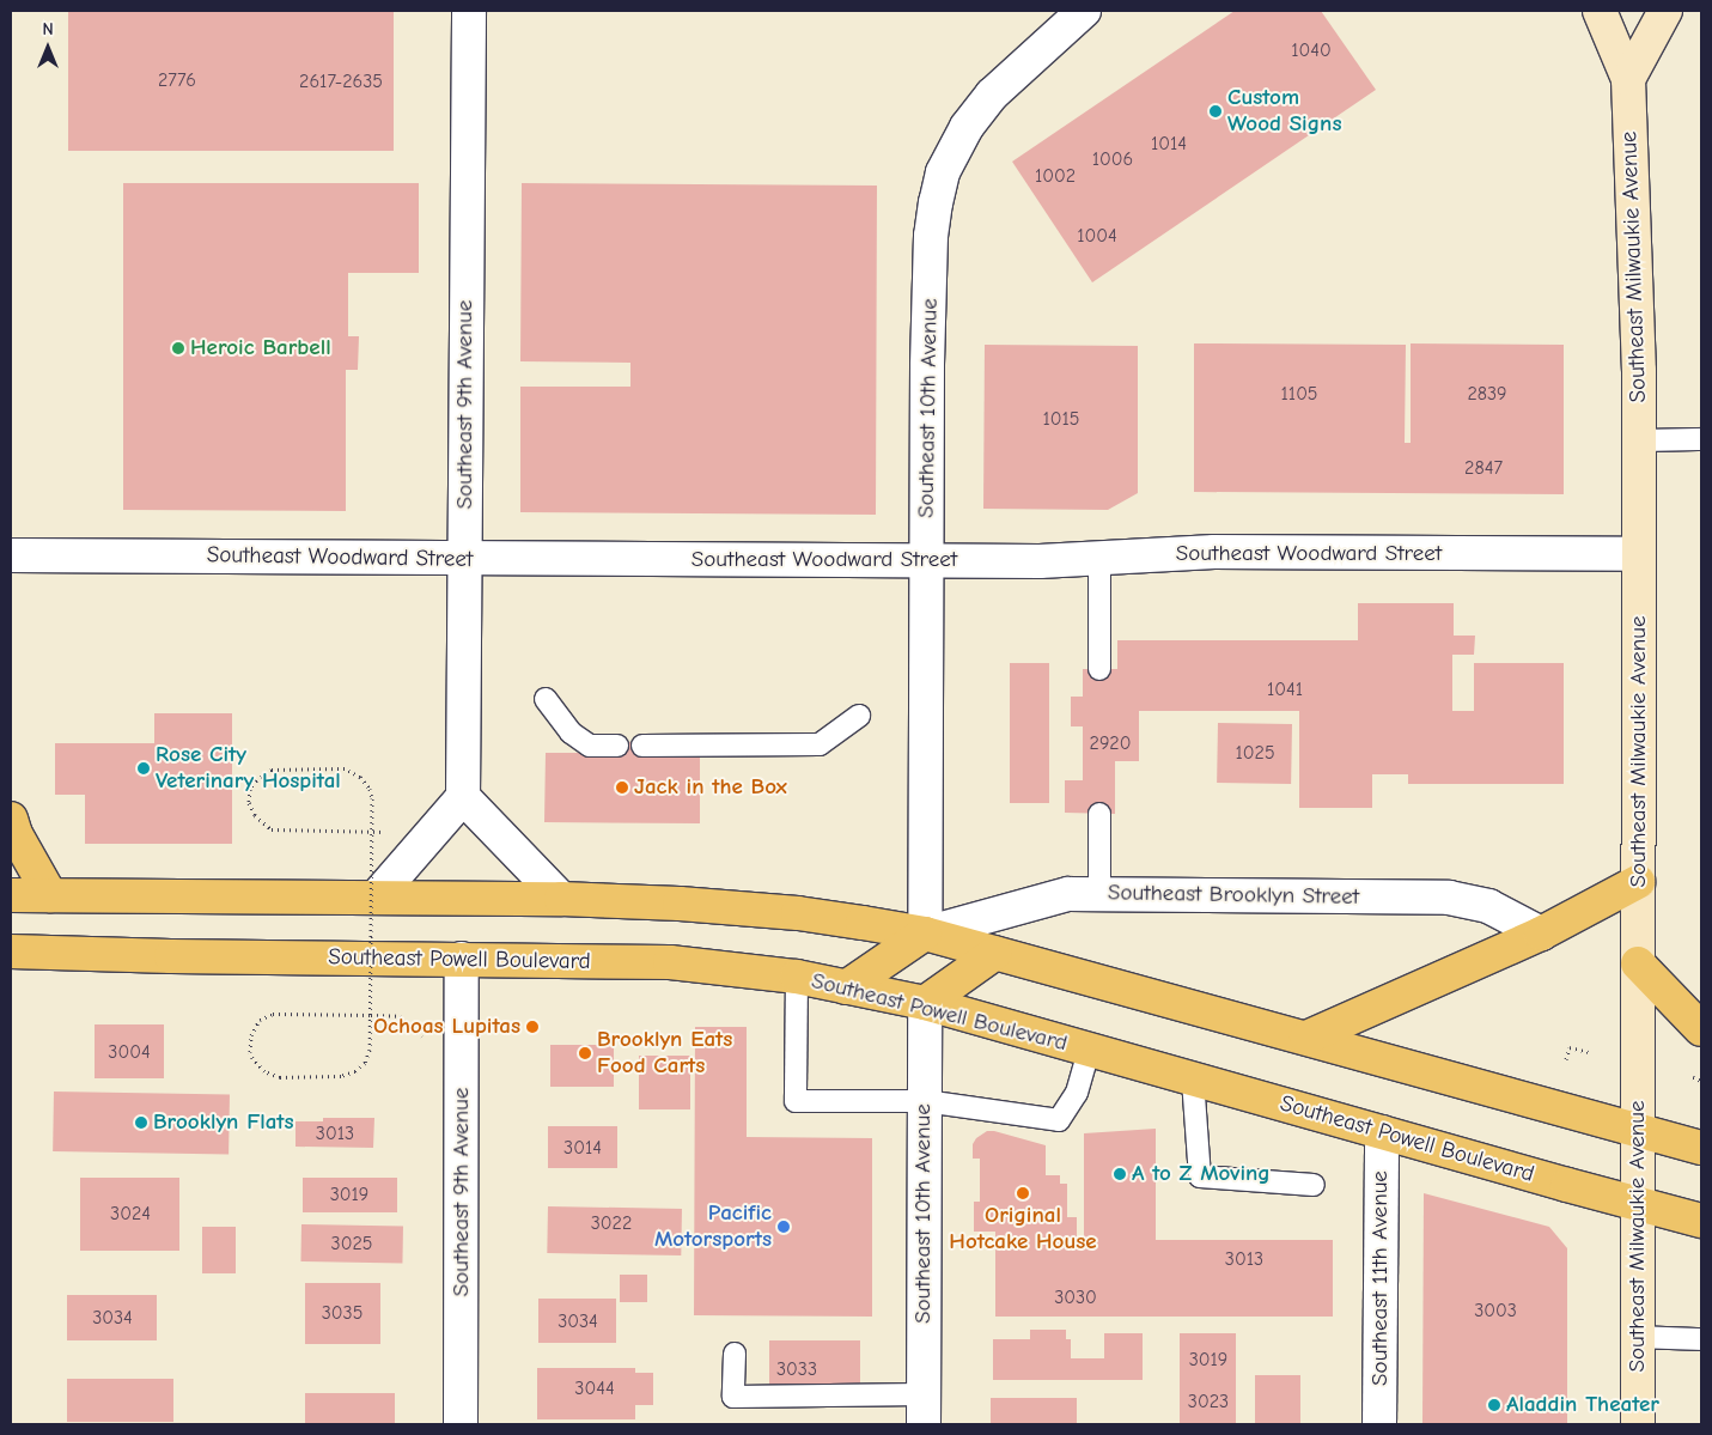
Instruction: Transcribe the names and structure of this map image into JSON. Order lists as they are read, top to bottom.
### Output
{
  "streets": {
    "main road": ["Southeast Milwaukie Avenue", "Southeast Powell Boulevard"],
    "street": [
      "Southeast 9th Avenue",
      "Southeast 10th Avenue",
      "Southeast Woodward Street",
      "Southeast Brooklyn Street",
      "Southeast 11th Avenue"
    ]
  },
  "crossings": [
    ["Southeast Milwaukie Avenue", "Southeast Woodward Street"],
    ["Southeast Milwaukie Avenue", "Southeast Powell Boulevard"],
    ["Southeast 9th Avenue", "Southeast Woodward Street"],
    ["Southeast 9th Avenue", "Southeast Powell Boulevard"],
    ["Southeast 10th Avenue", "Southeast Woodward Street"],
    ["Southeast 10th Avenue", "Southeast Brooklyn Street"],
    ["Southeast 10th Avenue", "Southeast Powell Boulevard"],
    ["Southeast Powell Boulevard", "Southeast 11th Avenue"]
  ],
  "places": [
    "Custom Wood Signs",
    "Heroic Barbell",
    "Rose City Veterinary Hospital",
    "Jack in the Box",
    "Ochoas Lupitas",
    "Brooklyn Eats Food Carts",
    "Brooklyn Flats",
    "A to Z Moving",
    "Original Hotcake House",
    "Pacific Motorsports",
    "Aladdin Theater"
  ],
  "house_numbers": [
    "1040",
    "2776",
    "2617-2635",
    "1014",
    "1006",
    "1002",
    "1004",
    "1105",
    "2839",
    "1015",
    "2847",
    "1041",
    "2920",
    "1025",
    "3004",
    "3013",
    "3014",
    "3019",
    "3024",
    "3022",
    "3025",
    "3013",
    "3030",
    "3003",
    "3035",
    "3034",
    "3034",
    "3019",
    "3033",
    "3044",
    "3023"
  ],
  "north": "top"
}
